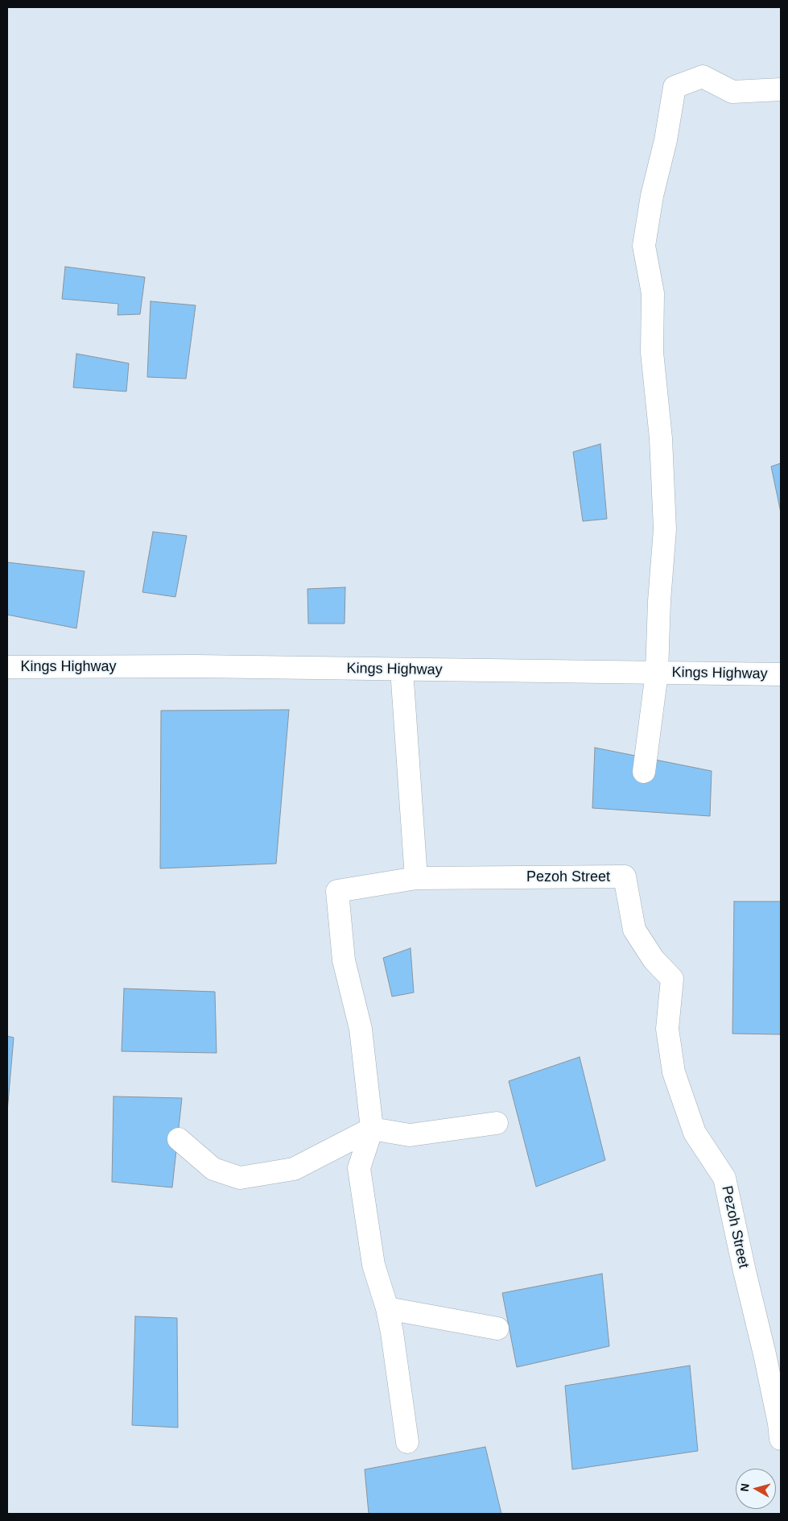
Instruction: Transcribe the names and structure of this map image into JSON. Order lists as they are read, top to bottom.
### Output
{
  "streets": {
    "street": ["Kings Highway", "Pezoh Street"]
  },
  "north": "left"
}
